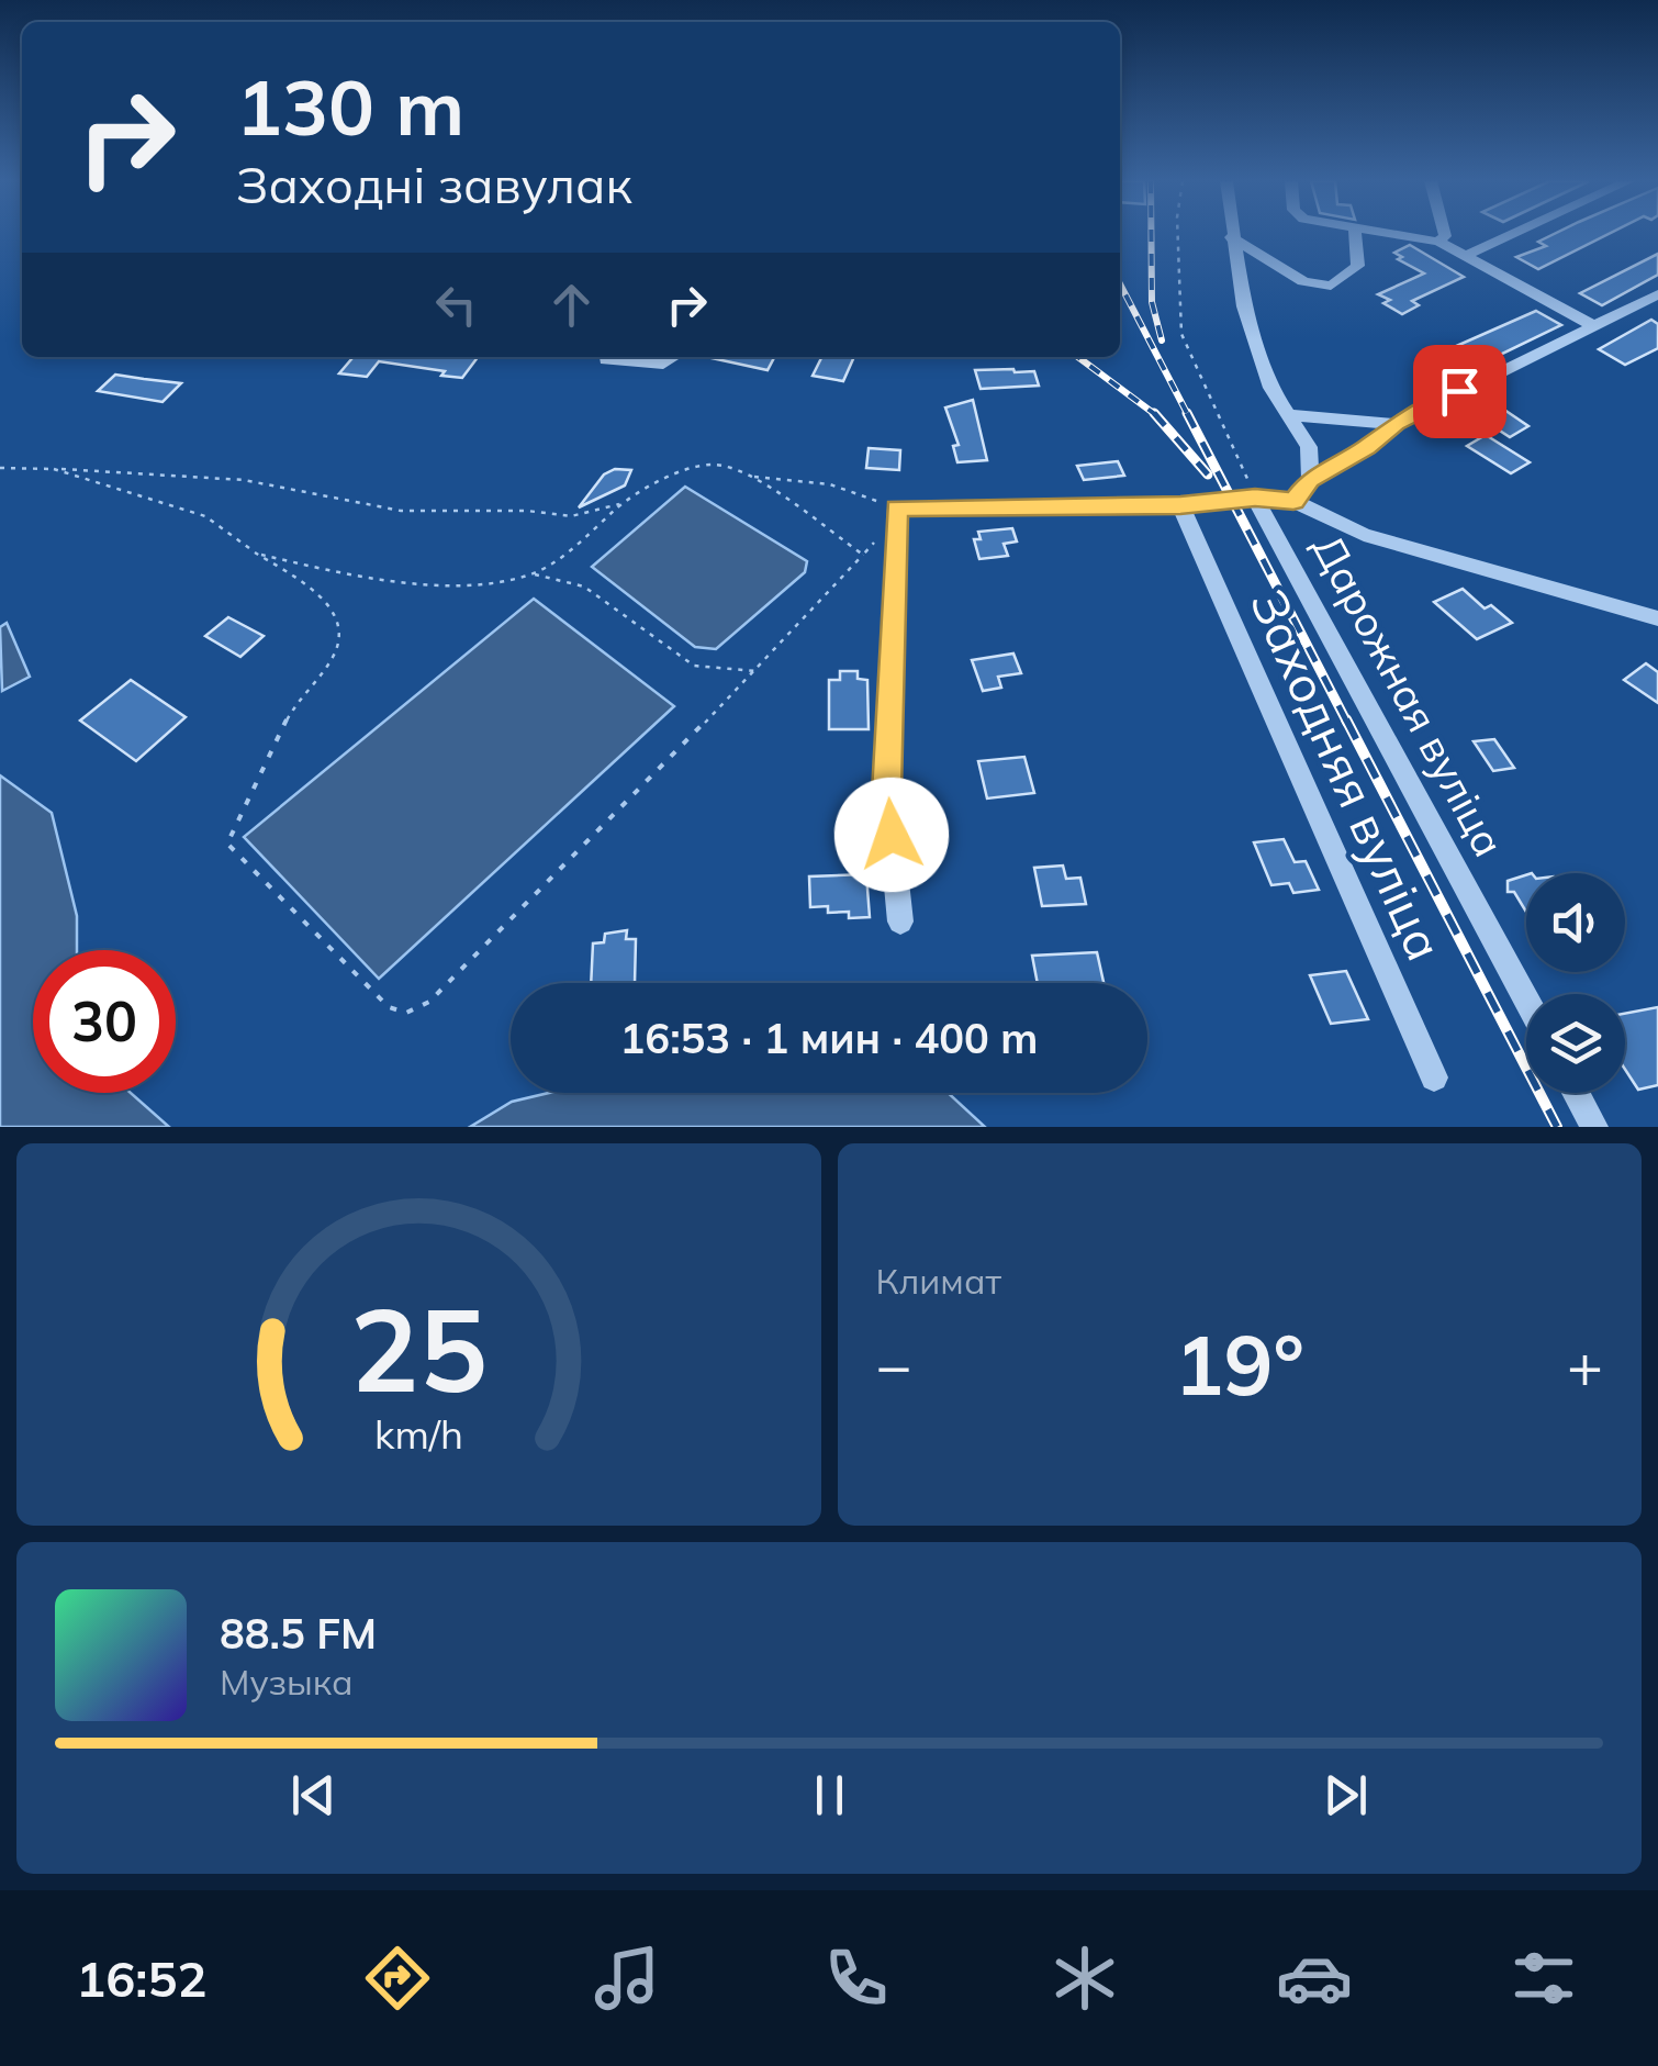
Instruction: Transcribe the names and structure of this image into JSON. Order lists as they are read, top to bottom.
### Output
{
  "streets": {
    "street": ["Дарожная вуліца", "Заходняя вуліца"]
  },
  "page": {
    "turn": ["130 m", "Заходні завулак"],
    "limit": "30",
    "trip": "16:53 · 1 мин · 400 m",
    "tile": "Климат",
    "heat": ["−", "19°", "+"],
    "song": ["88.5 FM", "Музыка"],
    "tabs": "16:52",
    "gauge": ["25", "km/h"]
  }
}
